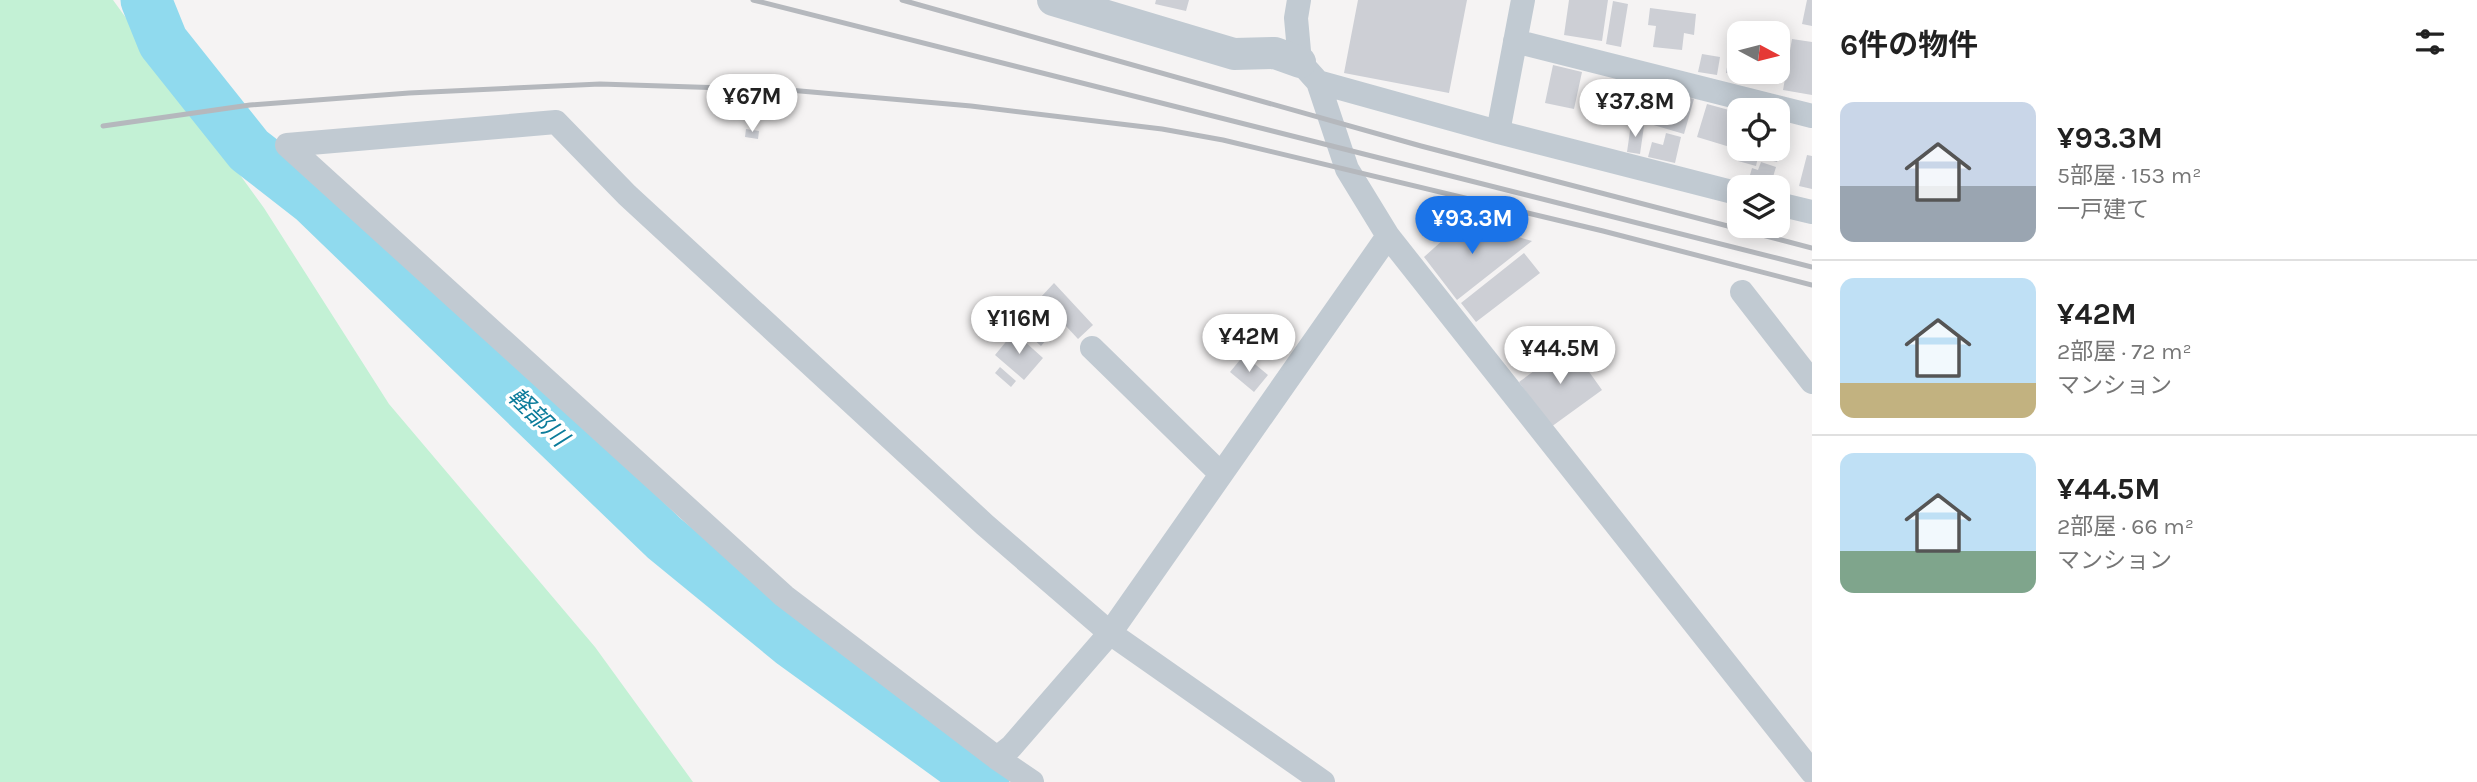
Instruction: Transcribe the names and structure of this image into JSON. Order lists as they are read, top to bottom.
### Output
{
  "water": ["軽部川"],
  "north": "right",
  "page": {
    "heading": "6件の物件",
    "price": [
      "¥67M",
      "¥37.8M",
      "¥93.3M",
      "¥116M",
      "¥42M",
      "¥44.5M"
    ],
    "list": [
      {
        "name": "¥93.3M",
        "note": "5部屋 · 153 m² · 一戸建て"
      },
      {
        "name": "¥42M",
        "note": "2部屋 · 72 m² · マンション"
      },
      {
        "name": "¥44.5M",
        "note": "2部屋 · 66 m² · マンション"
      }
    ]
  }
}
